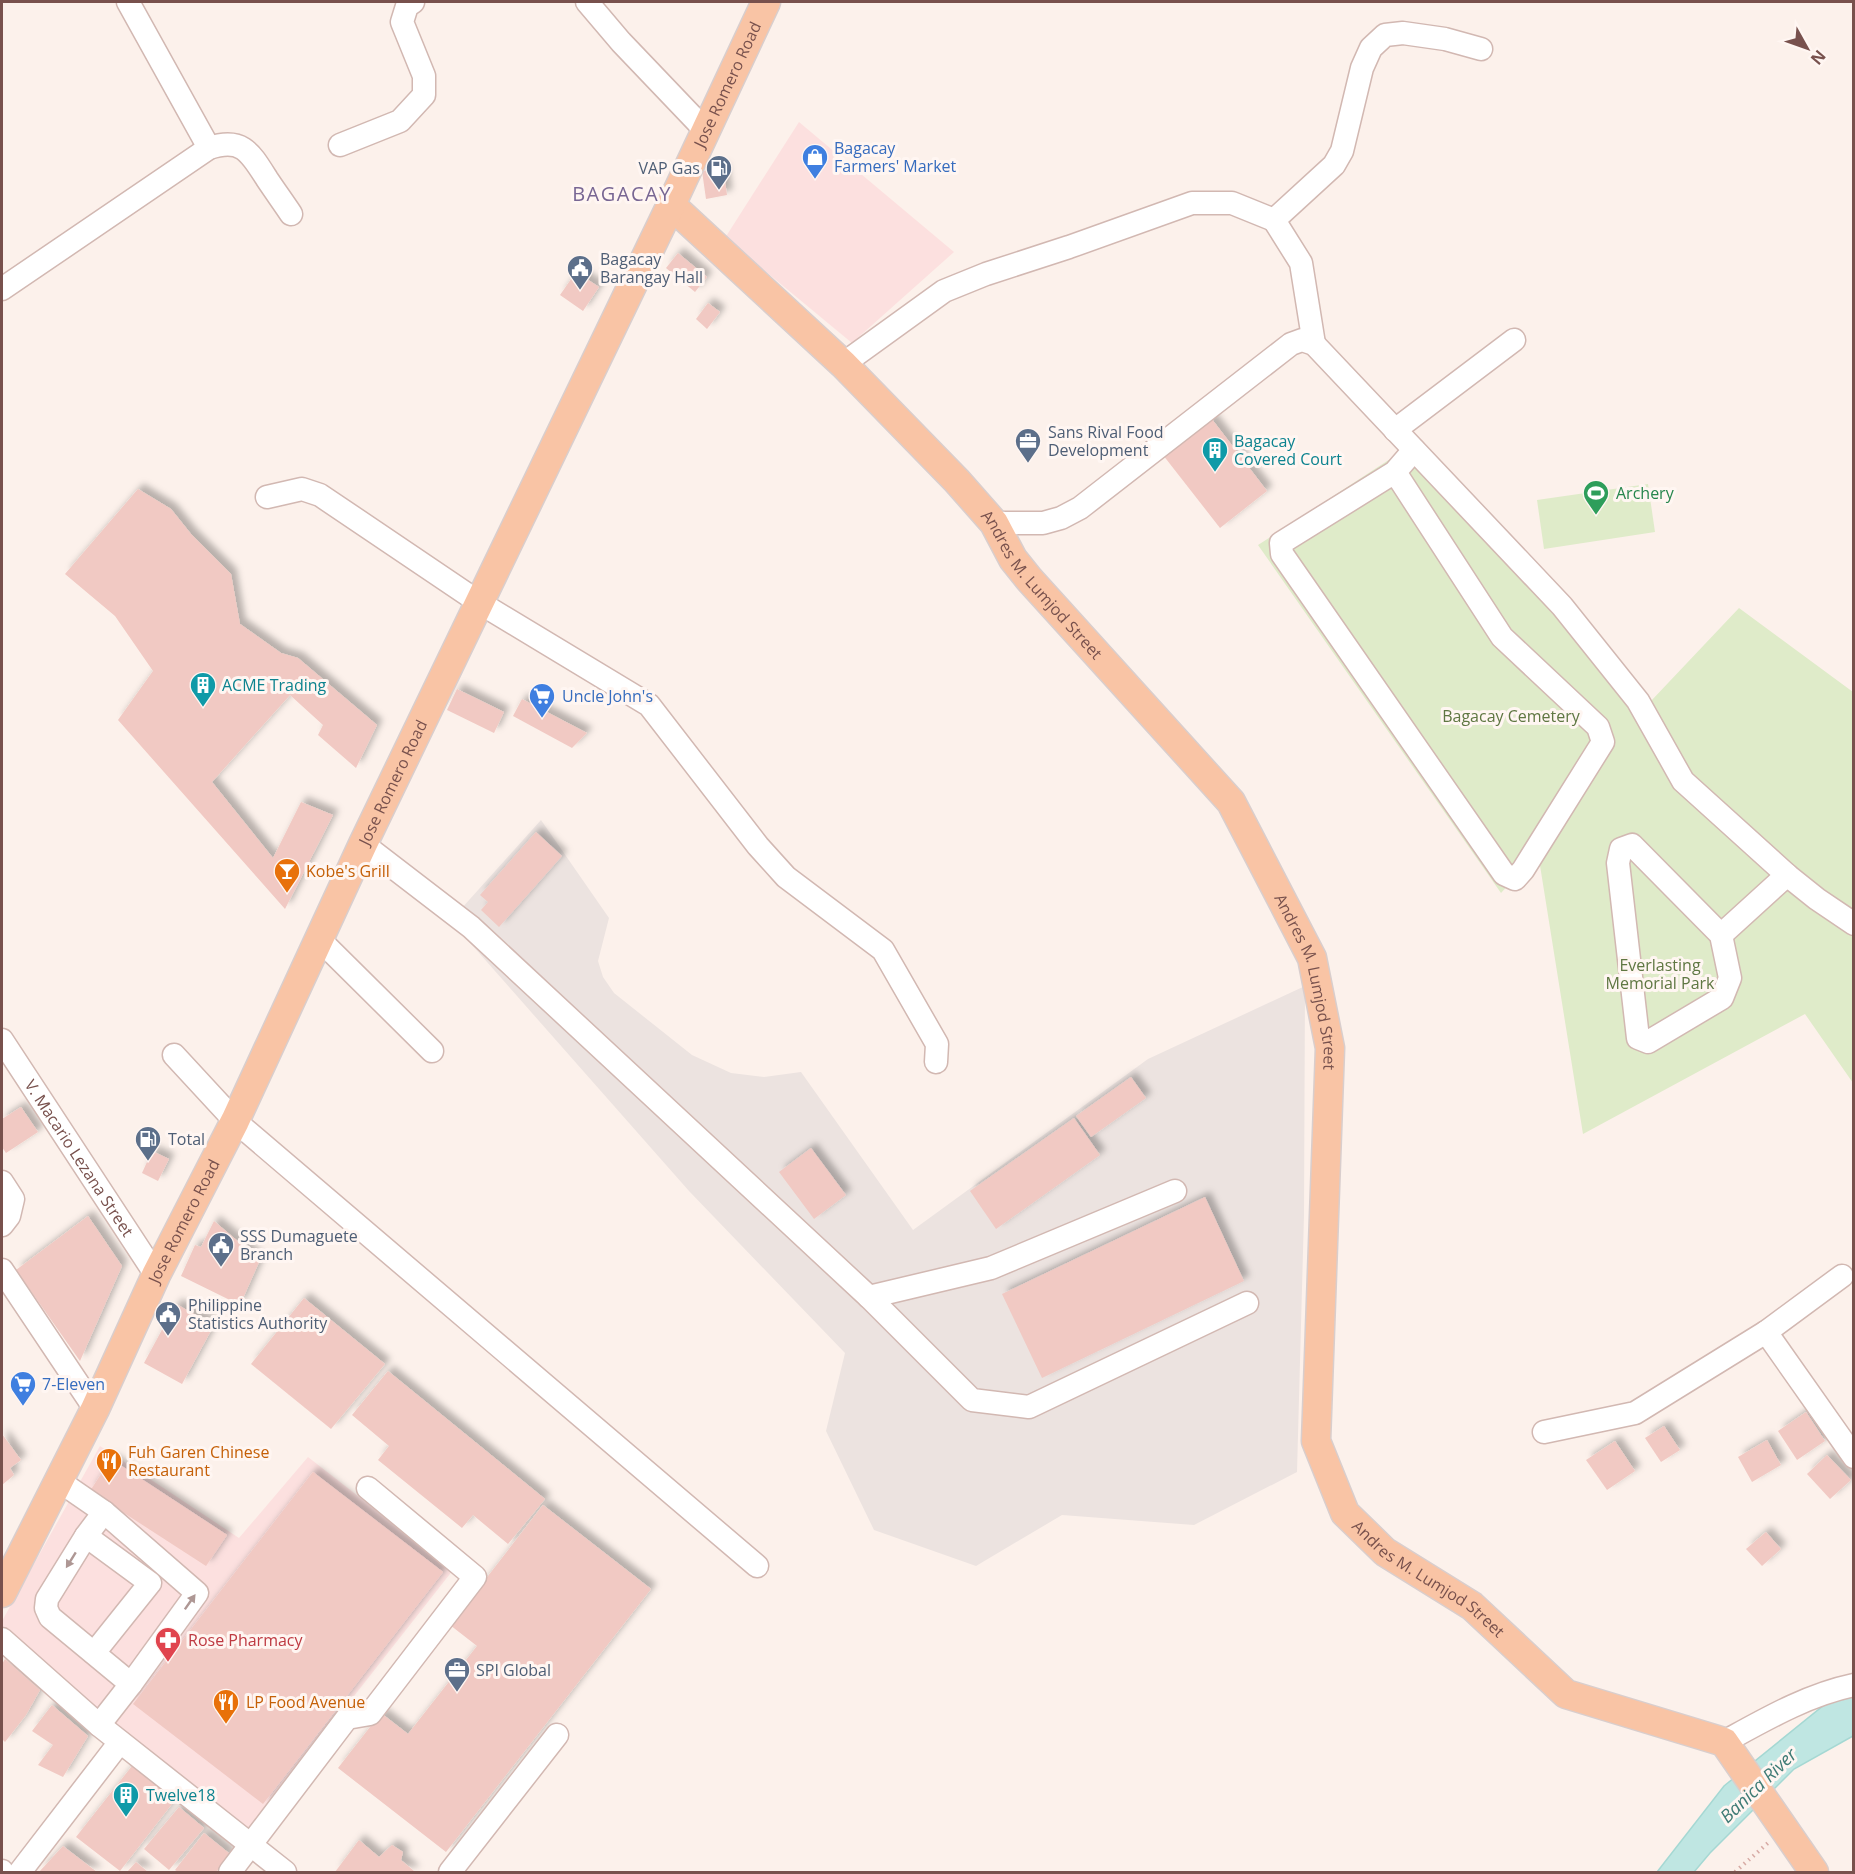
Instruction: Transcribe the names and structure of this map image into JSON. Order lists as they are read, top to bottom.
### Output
{
  "streets": {
    "main road": ["Jose Romero Road", "Andres M. Lumjod Street"],
    "street": ["V. Macario Lezana Street"]
  },
  "crossings": [
    ["Jose Romero Road", "Andres M. Lumjod Street"],
    ["Jose Romero Road", "V. Macario Lezana Street"]
  ],
  "districts": ["BAGACAY"],
  "water": ["Banica River"],
  "parks": ["Bagacay Cemetery", "Everlasting Memorial Park"],
  "places": {
    "shop": ["Bagacay Farmers' Market"],
    "fuel station": ["VAP Gas", "Total"],
    "public building": ["Bagacay Barangay Hall", "SSS Dumaguete Branch", "Philippine Statistics Authority"],
    "office": ["Sans Rival Food Development", "SPI Global"],
    "building": ["Bagacay Covered Court", "ACME Trading", "Twelve18"],
    "sports": ["Archery"],
    "supermarket": ["Uncle John's", "7-Eleven"],
    "bar": ["Kobe's Grill"],
    "restaurant": ["Fuh Garen Chinese Restaurant", "LP Food Avenue"],
    "pharmacy": ["Rose Pharmacy"]
  },
  "north": "bottom right"
}
